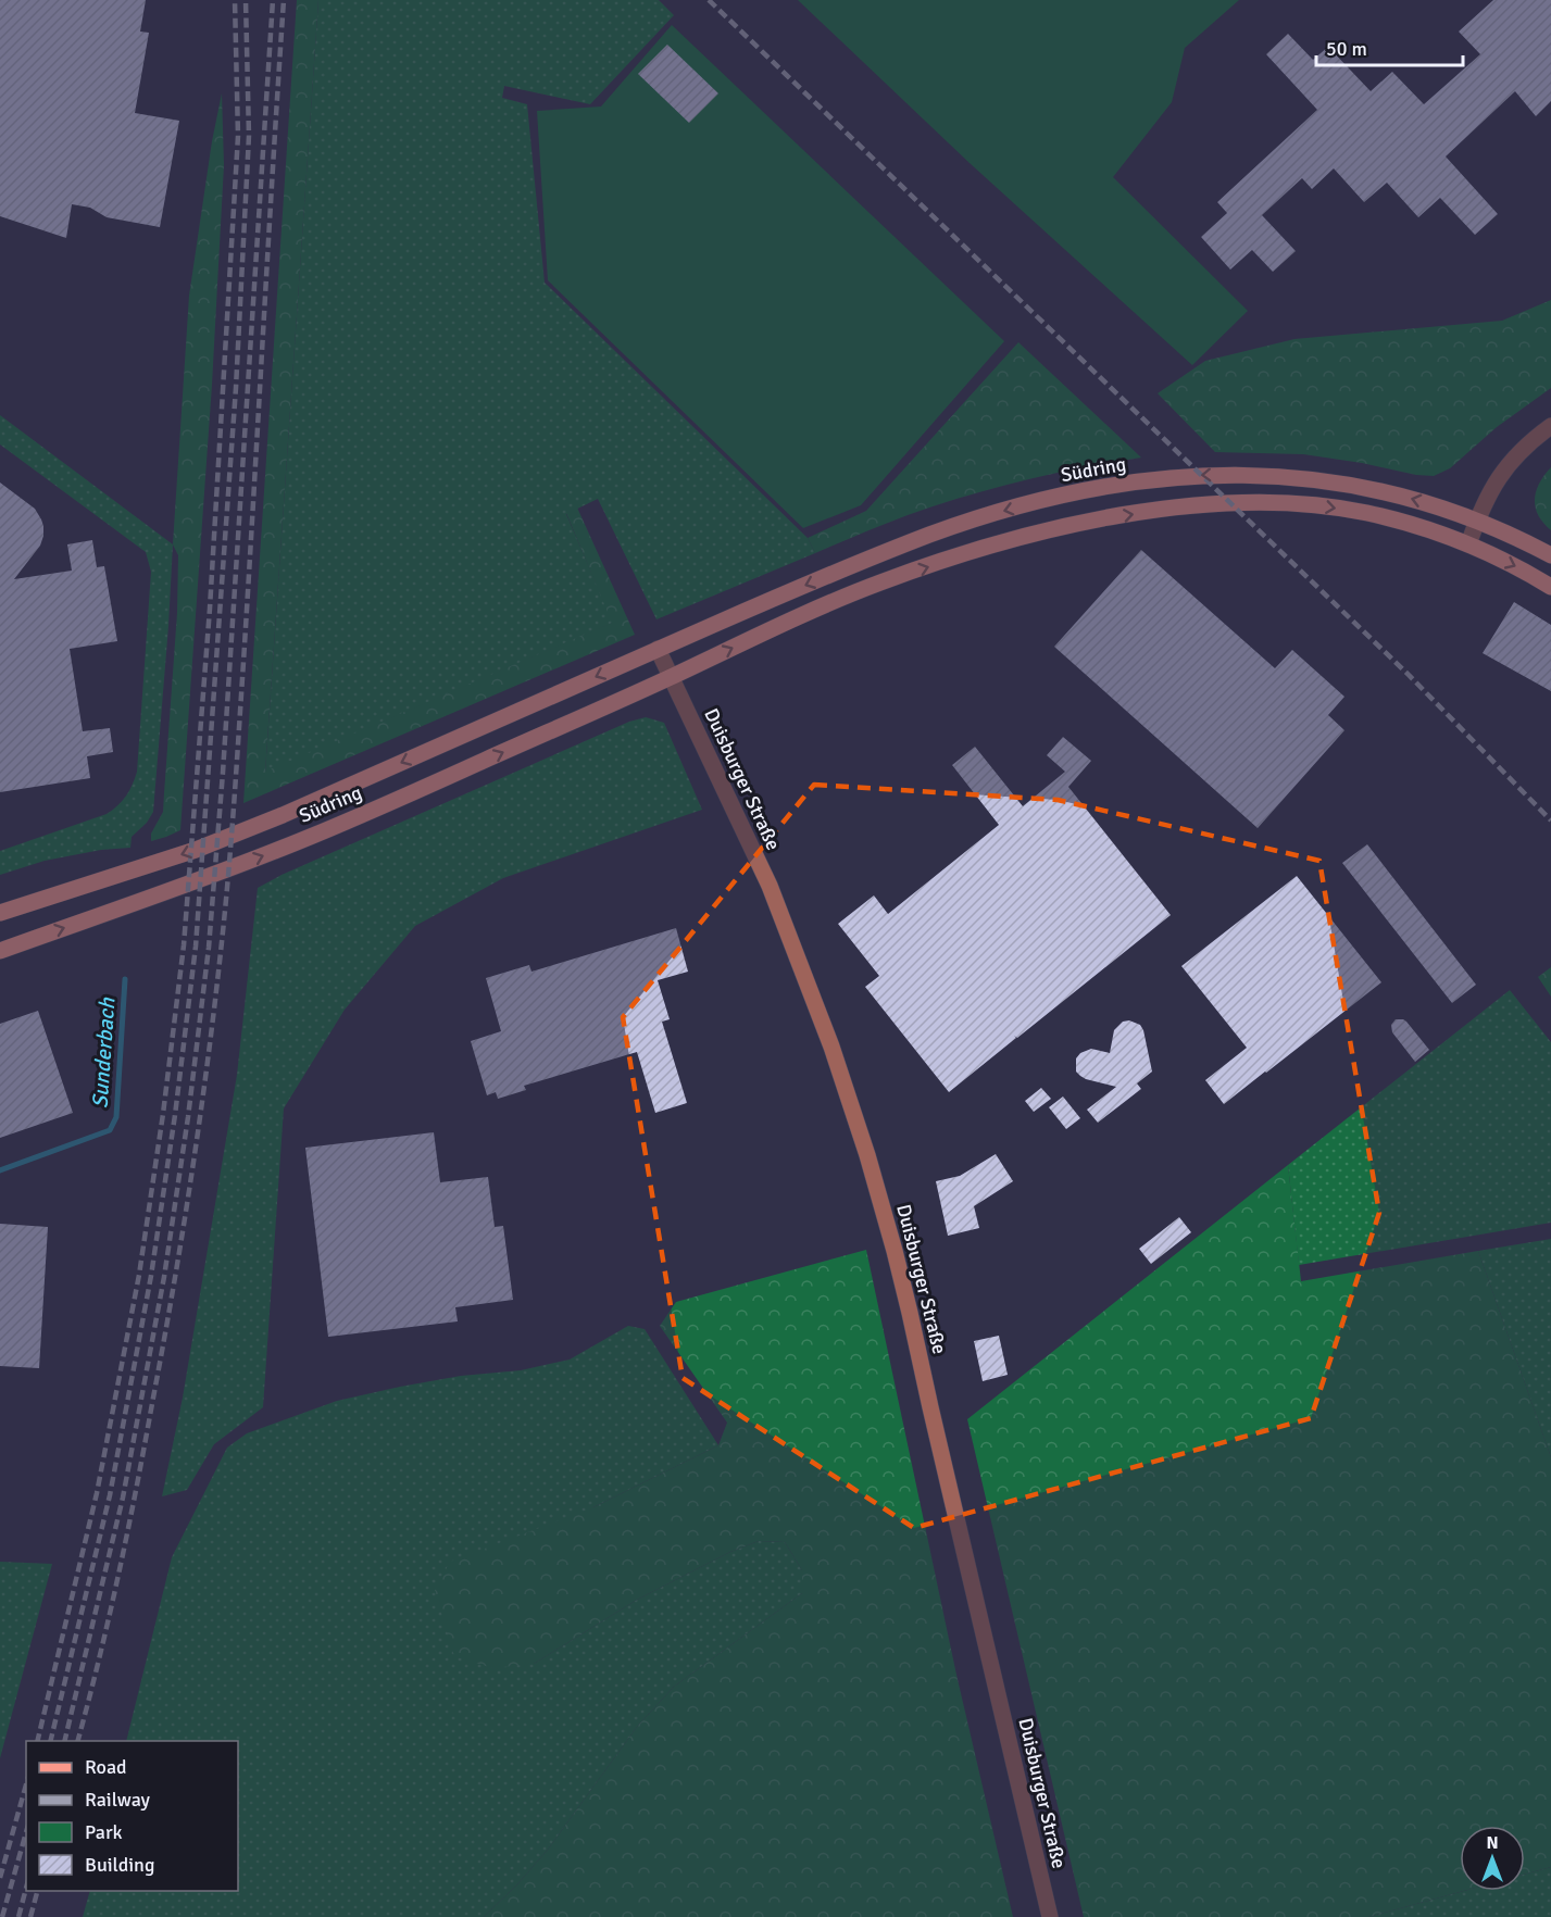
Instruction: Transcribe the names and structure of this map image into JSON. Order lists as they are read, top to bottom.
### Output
{
  "streets": {
    "main road": ["Südring"],
    "street": ["Duisburger Straße"]
  },
  "crossings": [
    ["Südring", "Duisburger Straße"]
  ],
  "water": ["Sunderbach"],
  "legend": [
    "Road",
    "Railway",
    "Park",
    "Building"
  ],
  "scale_bar": "50 m",
  "north": "top"
}
